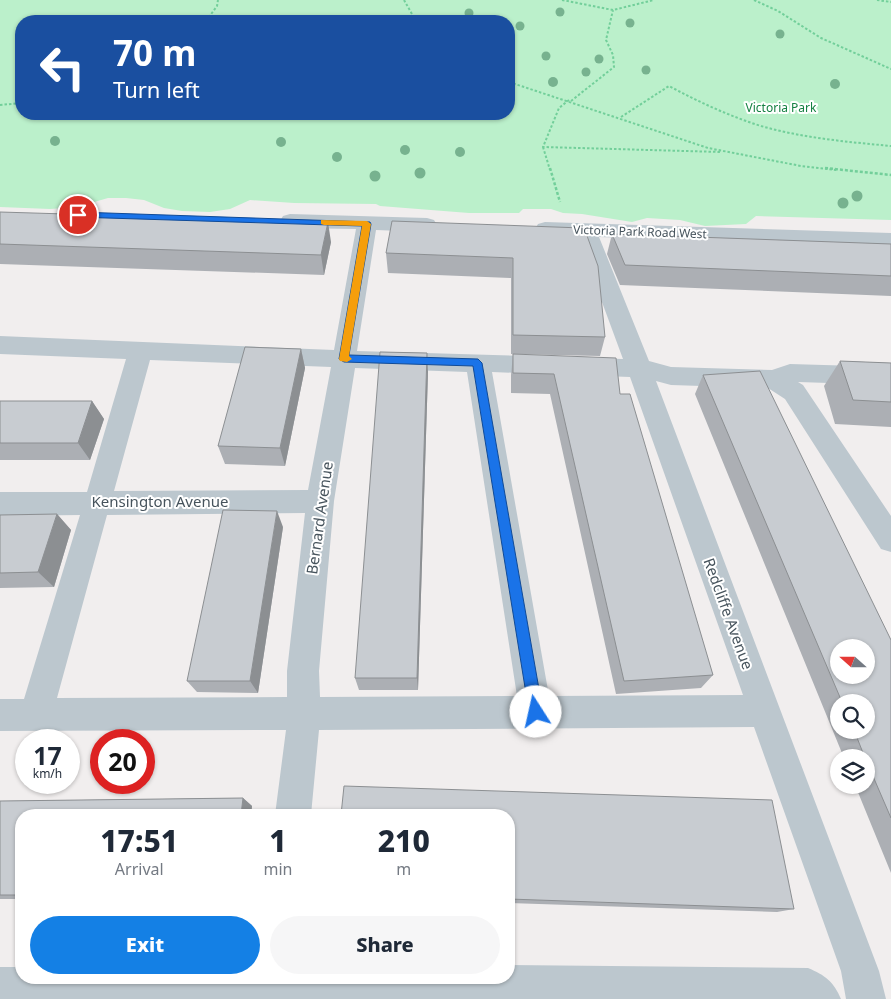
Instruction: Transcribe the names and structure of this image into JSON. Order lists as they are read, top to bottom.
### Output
{
  "streets": {
    "street": [
      "Victoria Park Road West",
      "Kensington Avenue",
      "Bernard Avenue",
      "Redcliffe Avenue"
    ]
  },
  "crossings": [
    ["Victoria Park Road West", "Redcliffe Avenue"],
    ["Kensington Avenue", "Bernard Avenue"]
  ],
  "parks": ["Victoria Park"],
  "north": "left",
  "page": {
    "turn": ["70 m", "Turn left"],
    "speed": "17 km/h",
    "limit": "20",
    "eta": [
      "17:51",
      "Arrival",
      "1",
      "min",
      "210",
      "m"
    ],
    "buttons": ["Exit", "Share"]
  }
}
